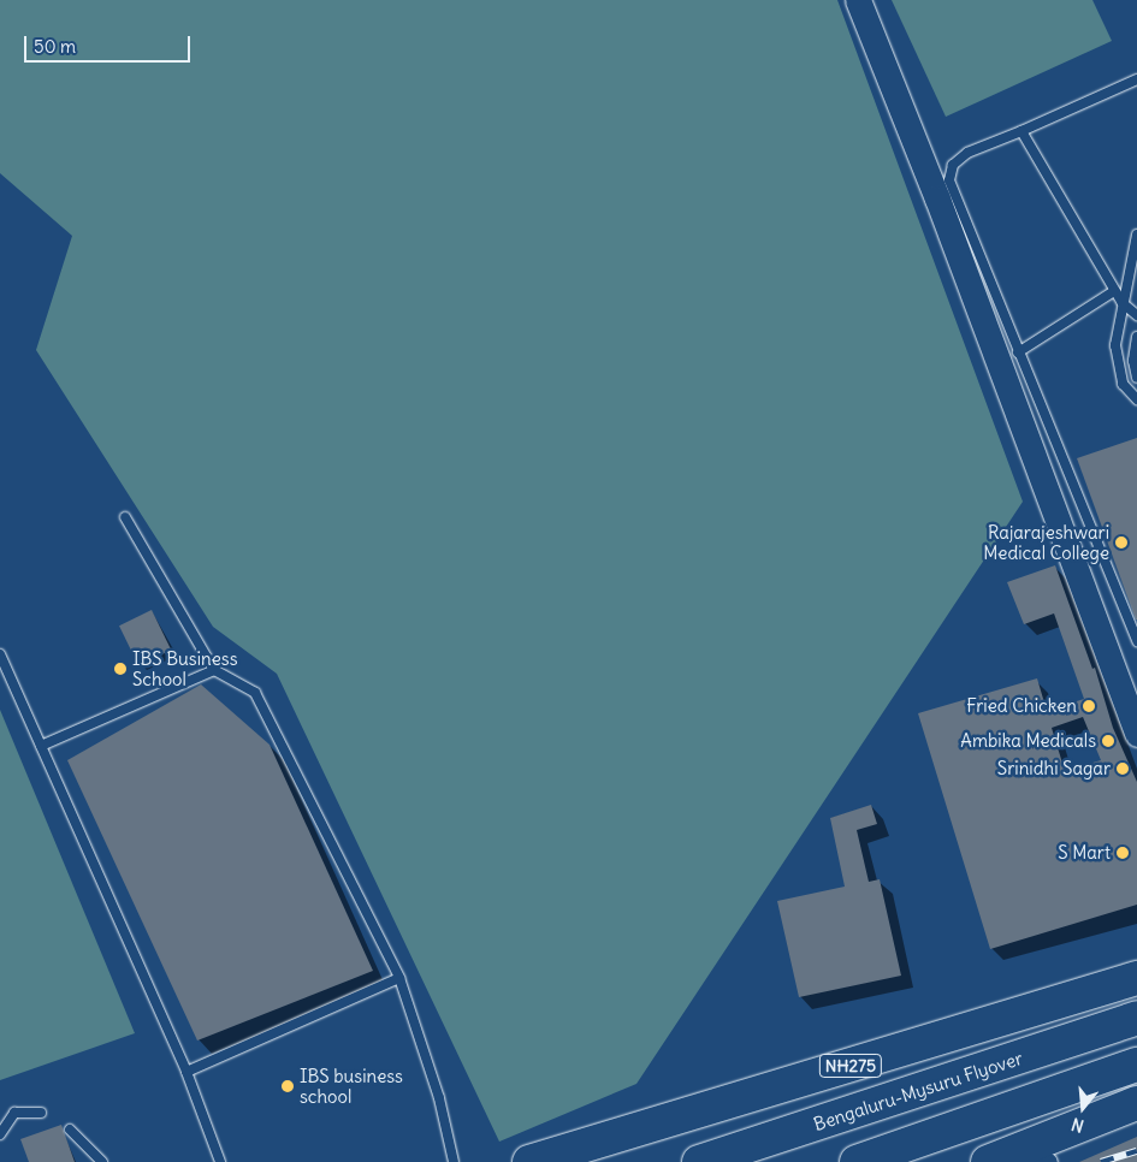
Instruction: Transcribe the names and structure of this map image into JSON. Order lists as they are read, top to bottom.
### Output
{
  "streets": {
    "highway": ["NH275", "Bengaluru-Mysuru Flyover"]
  },
  "places": [
    "Rajarajeshwari Medical College",
    "IBS Business School",
    "Fried Chicken",
    "Ambika Medicals",
    "Srinidhi Sagar",
    "S Mart",
    "IBS business school"
  ],
  "scale_bar": "50 m",
  "north": "bottom"
}
